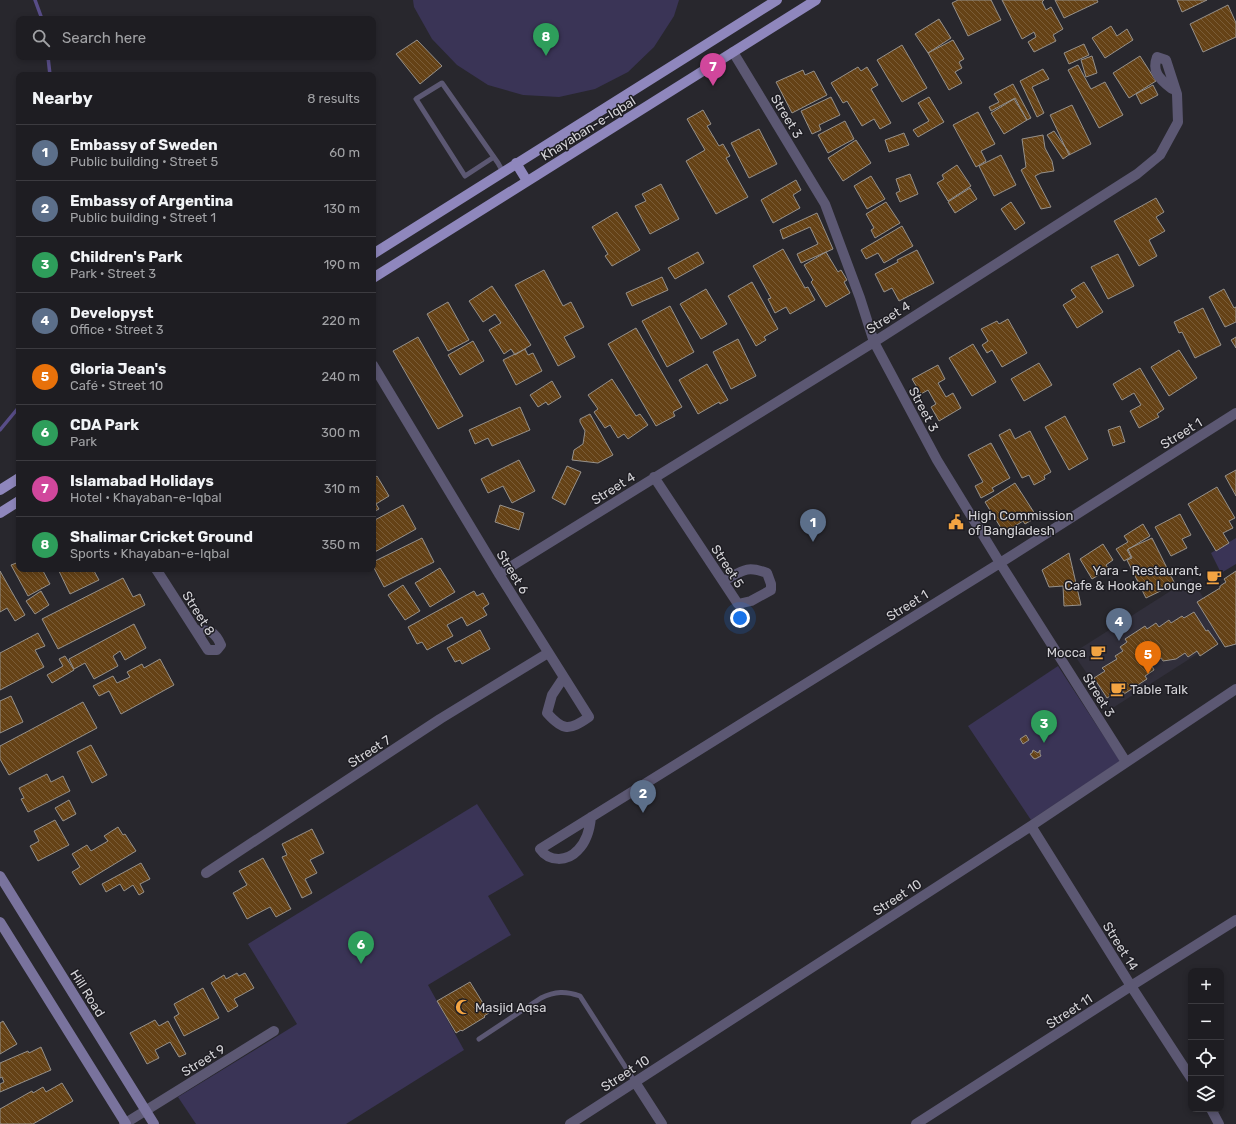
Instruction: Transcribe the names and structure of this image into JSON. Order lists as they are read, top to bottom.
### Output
{
  "streets": {
    "main road": ["Khayaban-e-Iqbal"],
    "street": [
      "Street 3",
      "Street 4",
      "Street 1",
      "Street 5",
      "Street 6",
      "Street 8",
      "Street 7",
      "Street 10",
      "Street 14",
      "Hill Road",
      "Street 11",
      "Street 9"
    ]
  },
  "crossings": [
    ["Street 3", "Khayaban-e-Iqbal"],
    ["Street 3", "Street 4"],
    ["Street 3", "Street 1"],
    ["Street 3", "Street 10"],
    ["Street 4", "Street 5"],
    ["Street 4", "Street 6"],
    ["Street 6", "Street 7"],
    ["Street 10", "Street 14"],
    ["Street 14", "Street 11"],
    ["Hill Road", "Street 9"]
  ],
  "places": {
    "public building": ["High Commission of Bangladesh"],
    "cafe": ["Yara - Restaurant, Cafe & Hookah Lounge", "Mocca", "Table Talk"],
    "mosque": ["Masjid Aqsa"]
  },
  "page": {
    "search": "Search here",
    "pins": [
      "8",
      "7",
      "1",
      "4",
      "5",
      "3",
      "2",
      "6"
    ],
    "heading": ["Nearby", "8 results"],
    "list": [
      {
        "mark": "1",
        "name": "Embassy of Sweden",
        "note": "Public building · Street 5",
        "value": "60 m"
      },
      {
        "mark": "2",
        "name": "Embassy of Argentina",
        "note": "Public building · Street 1",
        "value": "130 m"
      },
      {
        "mark": "3",
        "name": "Children's Park",
        "note": "Park · Street 3",
        "value": "190 m"
      },
      {
        "mark": "4",
        "name": "Developyst",
        "note": "Office · Street 3",
        "value": "220 m"
      },
      {
        "mark": "5",
        "name": "Gloria Jean's",
        "note": "Café · Street 10",
        "value": "240 m"
      },
      {
        "mark": "6",
        "name": "CDA Park",
        "note": "Park",
        "value": "300 m"
      },
      {
        "mark": "7",
        "name": "Islamabad Holidays",
        "note": "Hotel · Khayaban-e-Iqbal",
        "value": "310 m"
      },
      {
        "mark": "8",
        "name": "Shalimar Cricket Ground",
        "note": "Sports · Khayaban-e-Iqbal",
        "value": "350 m"
      }
    ],
    "map_buttons": ["+", "−"]
  }
}
